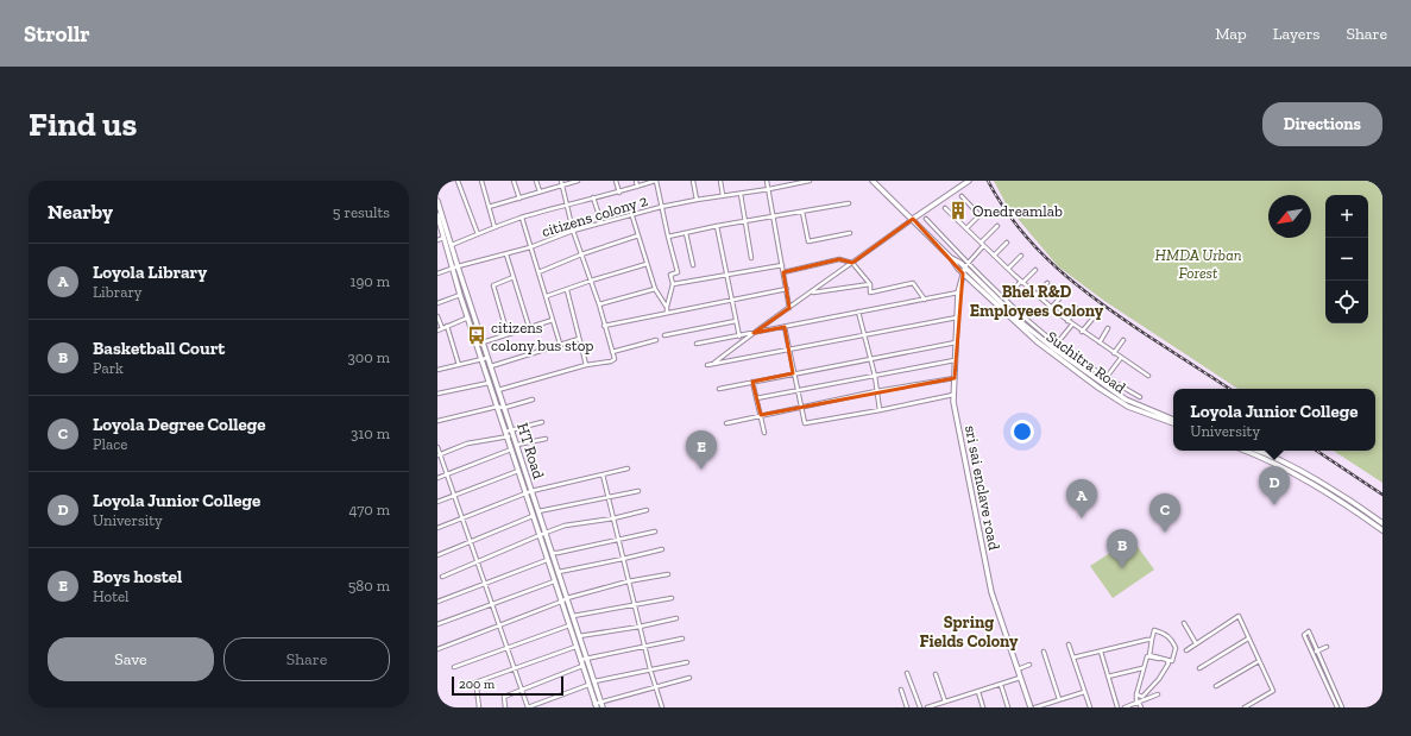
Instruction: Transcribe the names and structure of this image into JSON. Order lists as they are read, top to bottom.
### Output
{
  "streets": {
    "street": [
      "citizens colony 2",
      "Suchitra Road",
      "HT Road",
      "sri sai enclave road"
    ]
  },
  "crossings": [
    ["citizens colony 2", "HT Road"],
    ["Suchitra Road", "sri sai enclave road"]
  ],
  "districts": ["Bhel R&D Employees Colony", "Spring Fields Colony"],
  "parks": ["HMDA Urban Forest"],
  "places": {
    "building": ["Onedreamlab"],
    "bus stop": ["citizens colony bus stop"]
  },
  "scale_bar": "200 m",
  "north": "bottom left",
  "page": {
    "header": "Strollr",
    "nav": ["Map", "Layers", "Share"],
    "buttons": [
      "Directions",
      ["Save", "Share"]
    ],
    "title": "Find us",
    "heading": ["Nearby", "5 results"],
    "map_buttons": ["+", "−"],
    "list": [
      {
        "mark": "A",
        "name": "Loyola Library",
        "note": "Library",
        "value": "190 m"
      },
      {
        "mark": "B",
        "name": "Basketball Court",
        "note": "Park",
        "value": "300 m"
      },
      {
        "mark": "C",
        "name": "Loyola Degree College",
        "note": "Place",
        "value": "310 m"
      },
      {
        "mark": "D",
        "name": "Loyola Junior College",
        "note": "University",
        "value": "470 m"
      },
      {
        "mark": "E",
        "name": "Boys hostel",
        "note": "Hotel",
        "value": "580 m"
      }
    ],
    "popup": ["Loyola Junior College", "University"],
    "pins": [
      "E",
      "D",
      "A",
      "C",
      "B"
    ],
    "scale": "200 m"
  }
}
